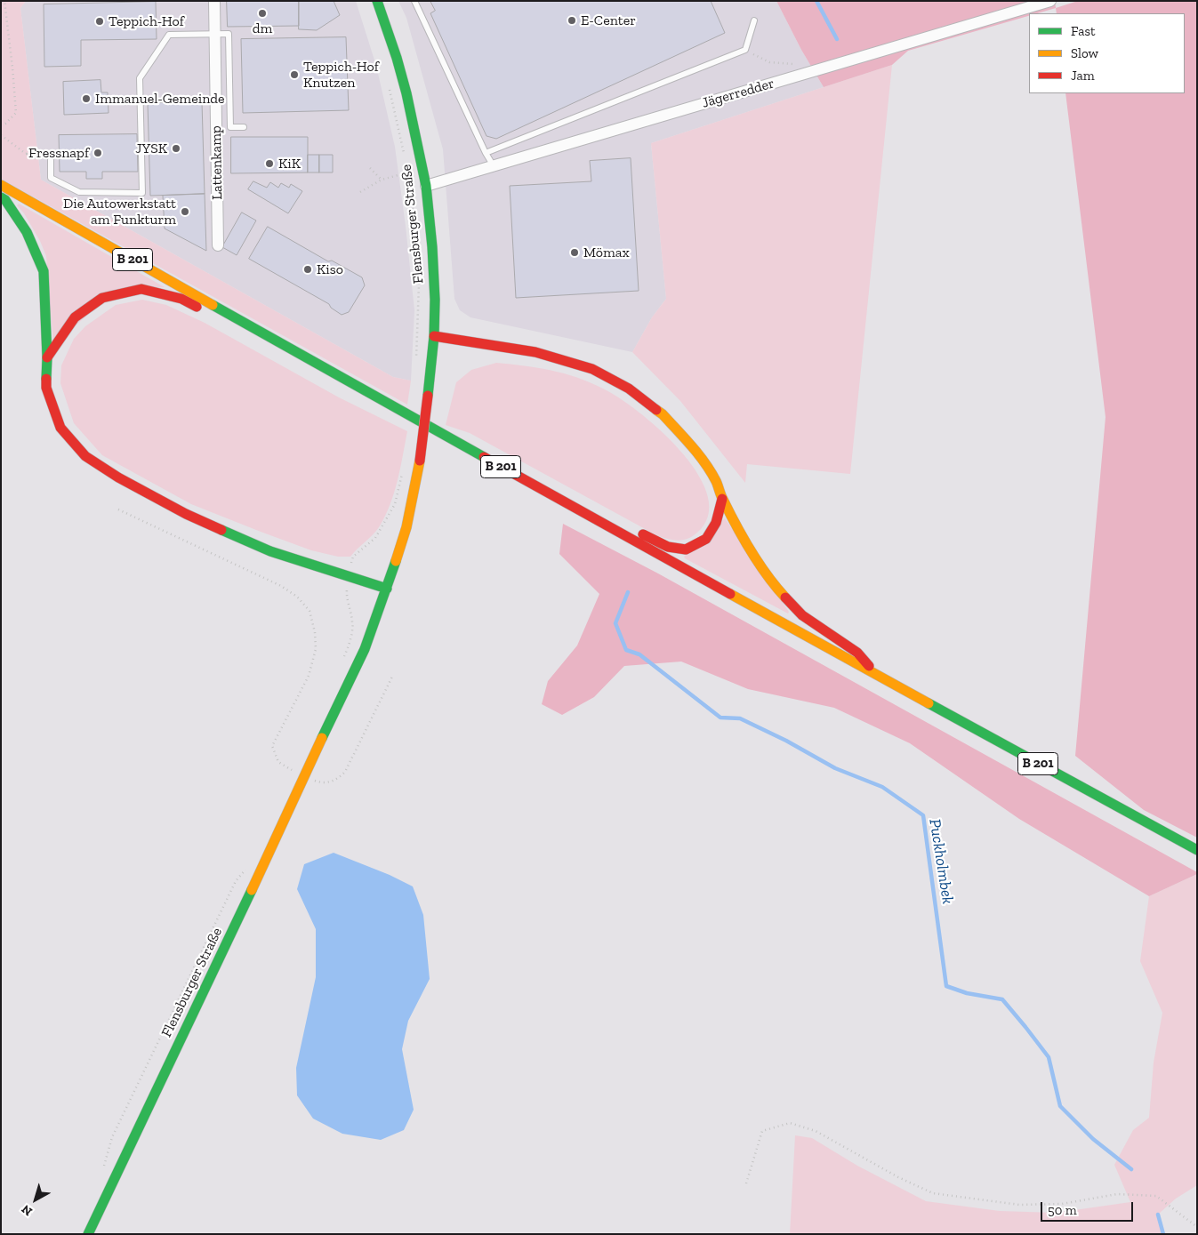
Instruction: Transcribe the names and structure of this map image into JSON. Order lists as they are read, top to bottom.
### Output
{
  "streets": {
    "main road": ["Flensburger Straße", "B 201"],
    "street": ["Jägerredder", "Lattenkamp"]
  },
  "crossings": [
    ["Jägerredder", "Flensburger Straße"]
  ],
  "water": ["Puckholmbek"],
  "places": [
    "dm",
    "E-Center",
    "Teppich-Hof",
    "Teppich-Hof Knutzen",
    "Immanuel-Gemeinde",
    "JYSK",
    "Fressnapf",
    "KiK",
    "Die Autowerkstatt am Funkturm",
    "Mömax",
    "Kiso"
  ],
  "legend": ["Fast", "Slow", "Jam"],
  "scale_bar": "50 m",
  "north": "bottom left"
}
